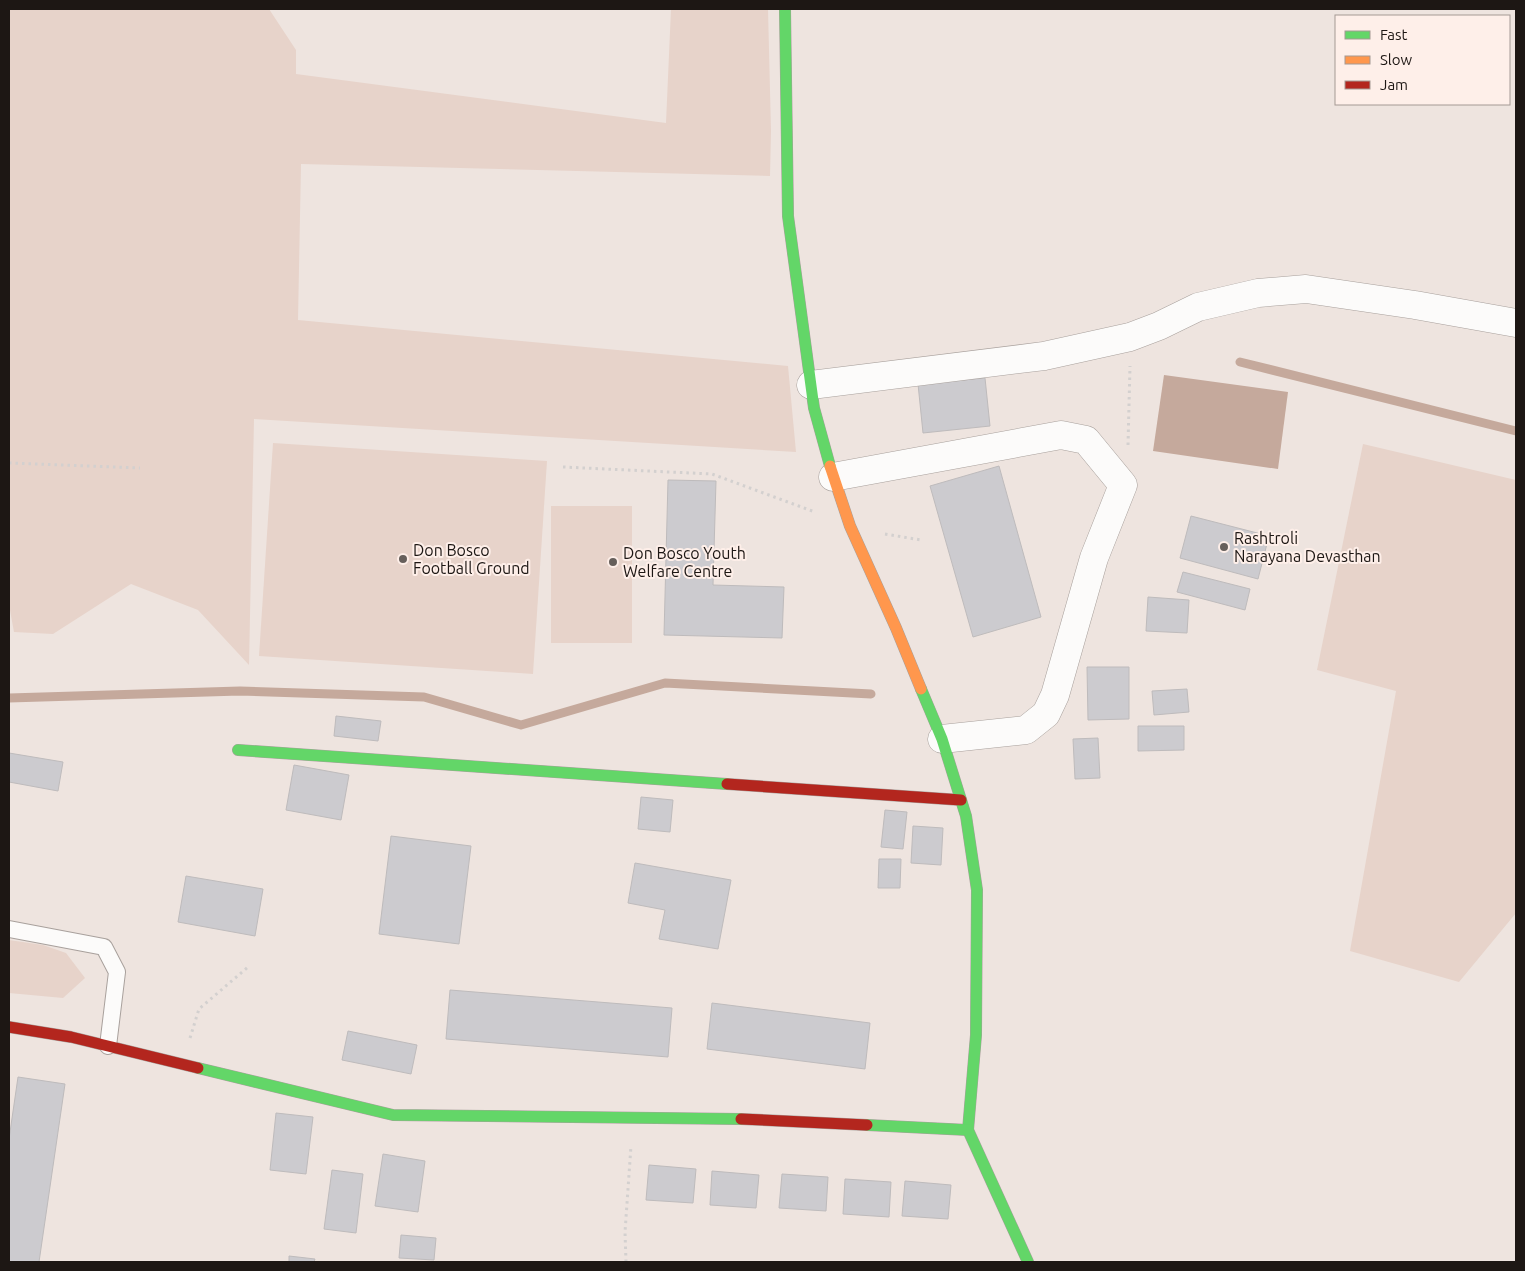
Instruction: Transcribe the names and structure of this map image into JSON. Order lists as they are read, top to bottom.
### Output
{
  "places": ["Rashtroli Narayana Devasthan", "Don Bosco Football Ground", "Don Bosco Youth Welfare Centre"],
  "legend": ["Fast", "Slow", "Jam"]
}
